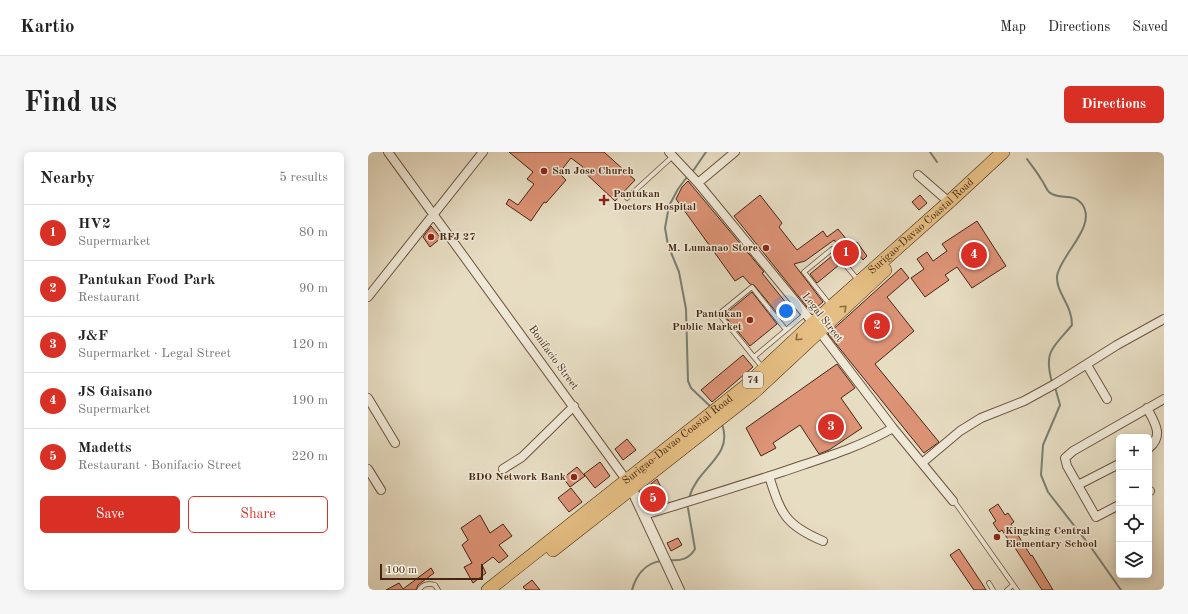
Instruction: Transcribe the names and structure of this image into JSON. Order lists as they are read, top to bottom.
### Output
{
  "streets": {
    "highway": ["Surigao-Davao Coastal Road", "74"],
    "street": ["Legal Street", "Bonifacio Street"]
  },
  "crossings": [
    ["Surigao-Davao Coastal Road", "Legal Street"],
    ["Surigao-Davao Coastal Road", "Bonifacio Street"]
  ],
  "places": {
    "other": [
      "San Jose Church",
      "RFJ 27",
      "M. Lumanao Store",
      "Pantukan Public Market",
      "BDO Network Bank",
      "Kingking Central Elementary School"
    ],
    "health": ["Pantukan Doctors Hospital"]
  },
  "scale_bar": "100 m",
  "page": {
    "header": "Kartio",
    "nav": ["Map", "Directions", "Saved"],
    "buttons": [
      "Directions",
      ["Save", "Share"]
    ],
    "title": "Find us",
    "heading": ["Nearby", "5 results"],
    "list": [
      {
        "mark": "1",
        "name": "HV2",
        "note": "Supermarket",
        "value": "80 m"
      },
      {
        "mark": "2",
        "name": "Pantukan Food Park",
        "note": "Restaurant",
        "value": "90 m"
      },
      {
        "mark": "3",
        "name": "J&F",
        "note": "Supermarket · Legal Street",
        "value": "120 m"
      },
      {
        "mark": "4",
        "name": "JS Gaisano",
        "note": "Supermarket",
        "value": "190 m"
      },
      {
        "mark": "5",
        "name": "Madetts",
        "note": "Restaurant · Bonifacio Street",
        "value": "220 m"
      }
    ],
    "pins": [
      "1",
      "4",
      "2",
      "3",
      "5"
    ],
    "map_buttons": ["+", "−"],
    "scale": "100 m"
  }
}
